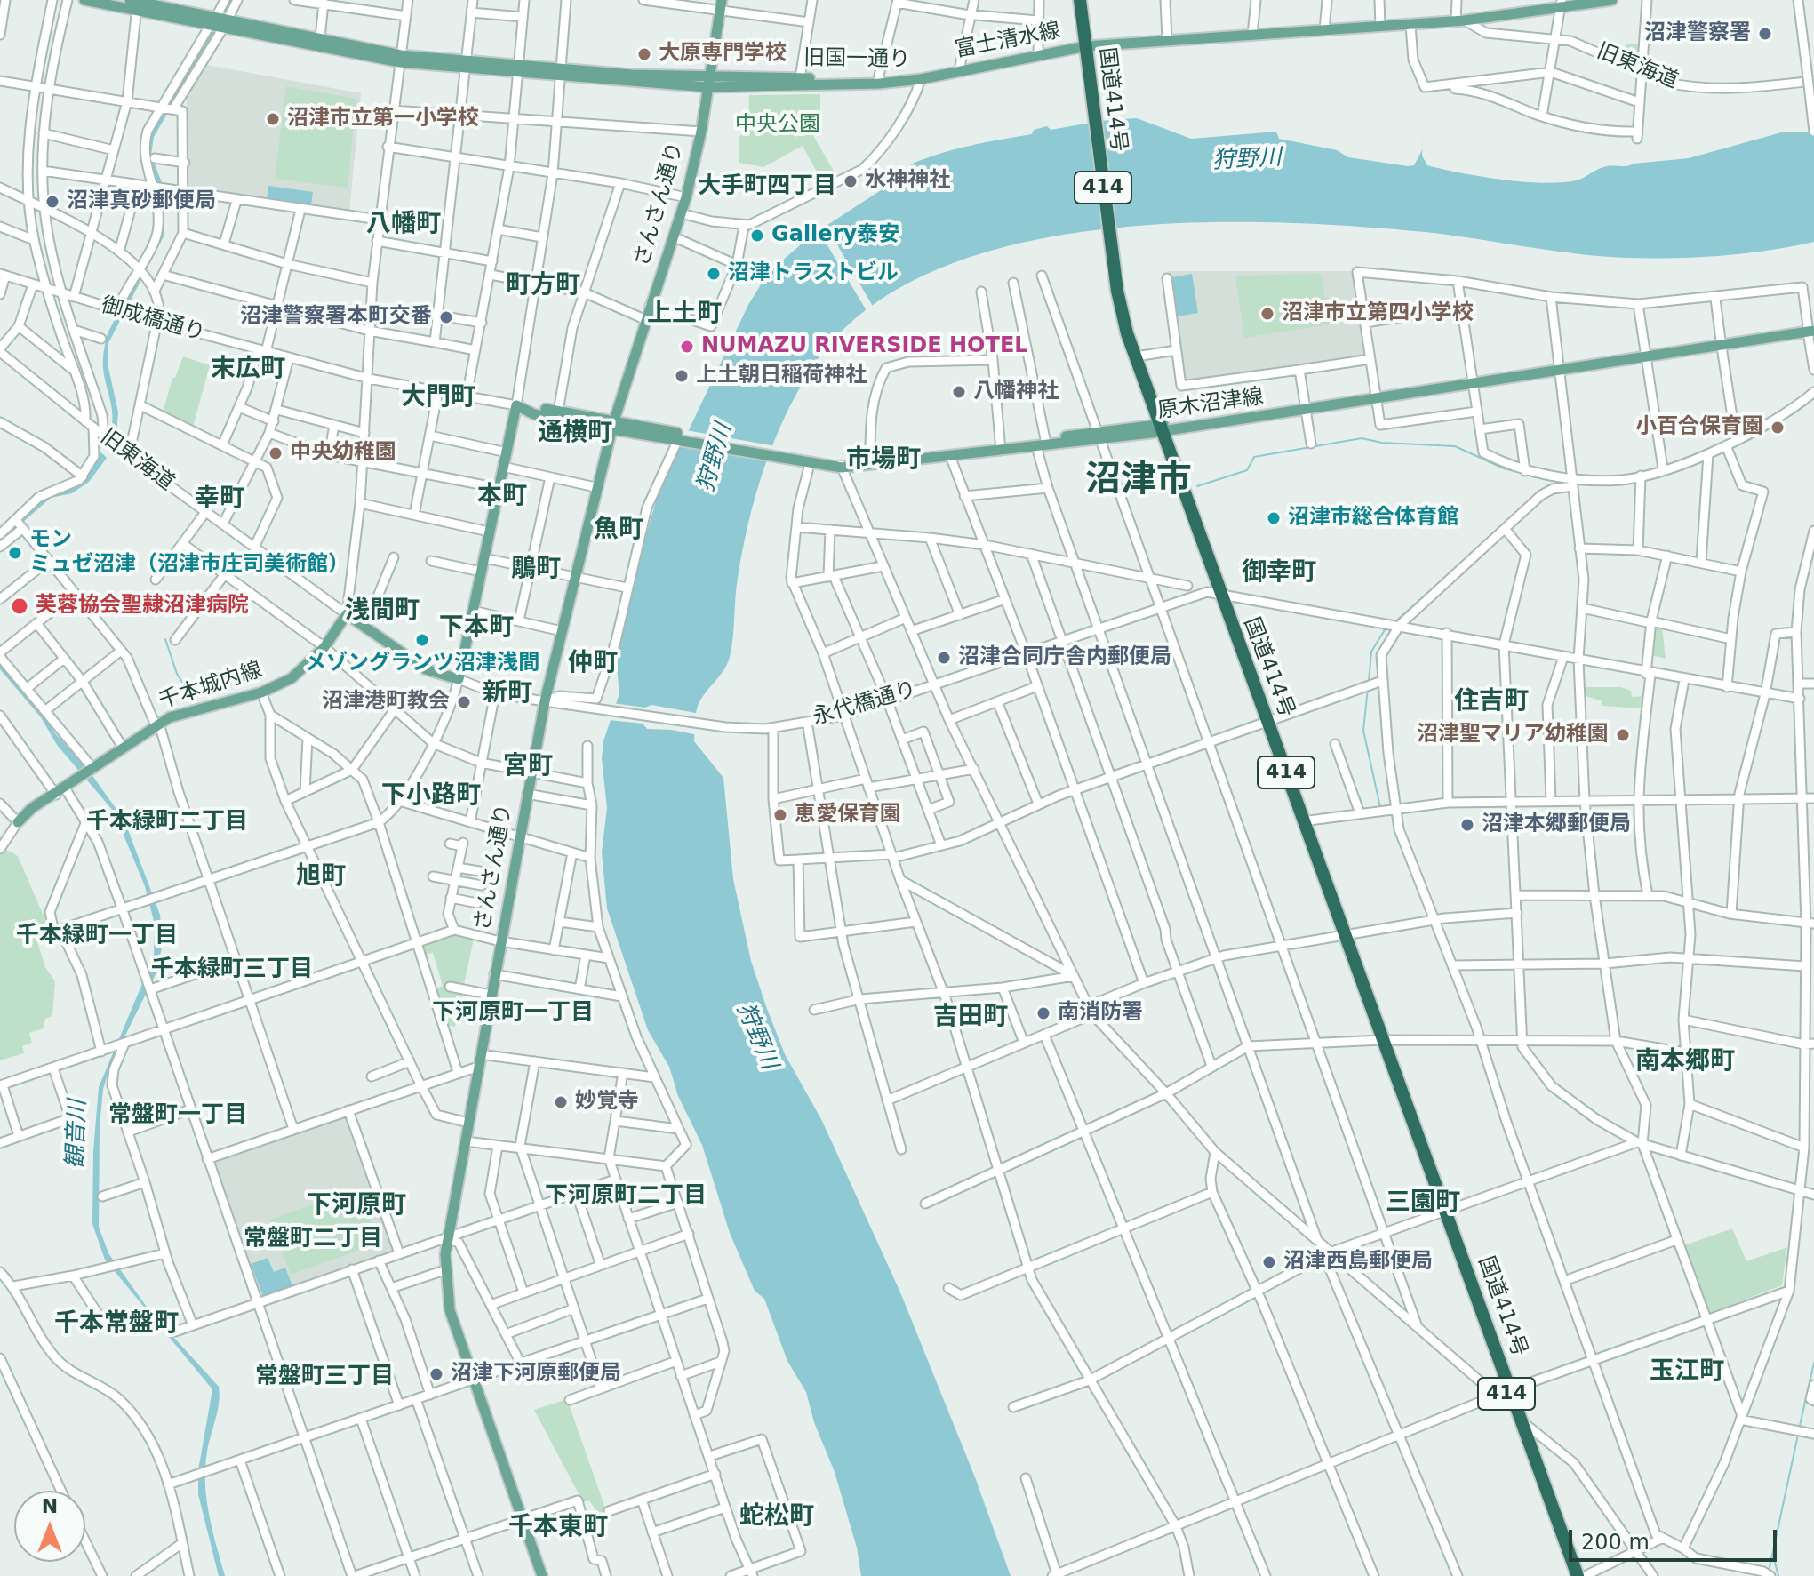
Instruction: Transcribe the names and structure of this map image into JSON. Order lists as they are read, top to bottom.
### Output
{
  "streets": {
    "highway": ["国道414号", "414"],
    "main road": [
      "富士清水線",
      "旧国一通り",
      "さんさん通り",
      "原木沼津線",
      "千本城内線"
    ],
    "street": ["旧東海道", "御成橋通り", "永代橋通り"]
  },
  "crossings": [
    ["富士清水線", "旧国一通り"],
    ["富士清水線", "旧東海道"],
    ["富士清水線", "国道414号"],
    ["旧国一通り", "さんさん通り"],
    ["旧東海道", "千本城内線"],
    ["国道414号", "原木沼津線"],
    ["国道414号", "永代橋通り"],
    ["さんさん通り", "原木沼津線"],
    ["さんさん通り", "永代橋通り"]
  ],
  "districts": [
    "大手町四丁目",
    "八幡町",
    "町方町",
    "上土町",
    "末広町",
    "大門町",
    "通横町",
    "市場町",
    "沼津市",
    "本町",
    "幸町",
    "魚町",
    "鵰町",
    "御幸町",
    "浅間町",
    "下本町",
    "仲町",
    "新町",
    "住吉町",
    "宮町",
    "下小路町",
    "千本緑町二丁目",
    "旭町",
    "千本緑町一丁目",
    "千本緑町三丁目",
    "下河原町一丁目",
    "吉田町",
    "南本郷町",
    "常盤町一丁目",
    "下河原町二丁目",
    "三園町",
    "下河原町",
    "常盤町二丁目",
    "千本常盤町",
    "玉江町",
    "常盤町三丁目",
    "蛇松町",
    "千本東町"
  ],
  "water": ["狩野川", "観音川"],
  "parks": ["中央公園"],
  "places": [
    "沼津警察署",
    "大原専門学校",
    "沼津市立第一小学校",
    "水神神社",
    "沼津真砂郵便局",
    "Gallery泰安",
    "沼津トラストビル",
    "沼津市立第四小学校",
    "沼津警察署本町交番",
    "NUMAZU RIVERSIDE HOTEL",
    "上土朝日稲荷神社",
    "八幡神社",
    "小百合保育園",
    "中央幼稚園",
    "沼津市総合体育館",
    "モン ミュゼ沼津（沼津市庄司美術館）",
    "芙蓉協会聖隷沼津病院",
    "メゾングランツ沼津浅間",
    "沼津合同庁舎内郵便局",
    "沼津港町教会",
    "沼津聖マリア幼稚園",
    "恵愛保育園",
    "沼津本郷郵便局",
    "南消防署",
    "妙覚寺",
    "沼津西島郵便局",
    "沼津下河原郵便局"
  ],
  "scale_bar": "200 m",
  "north": "top"
}
